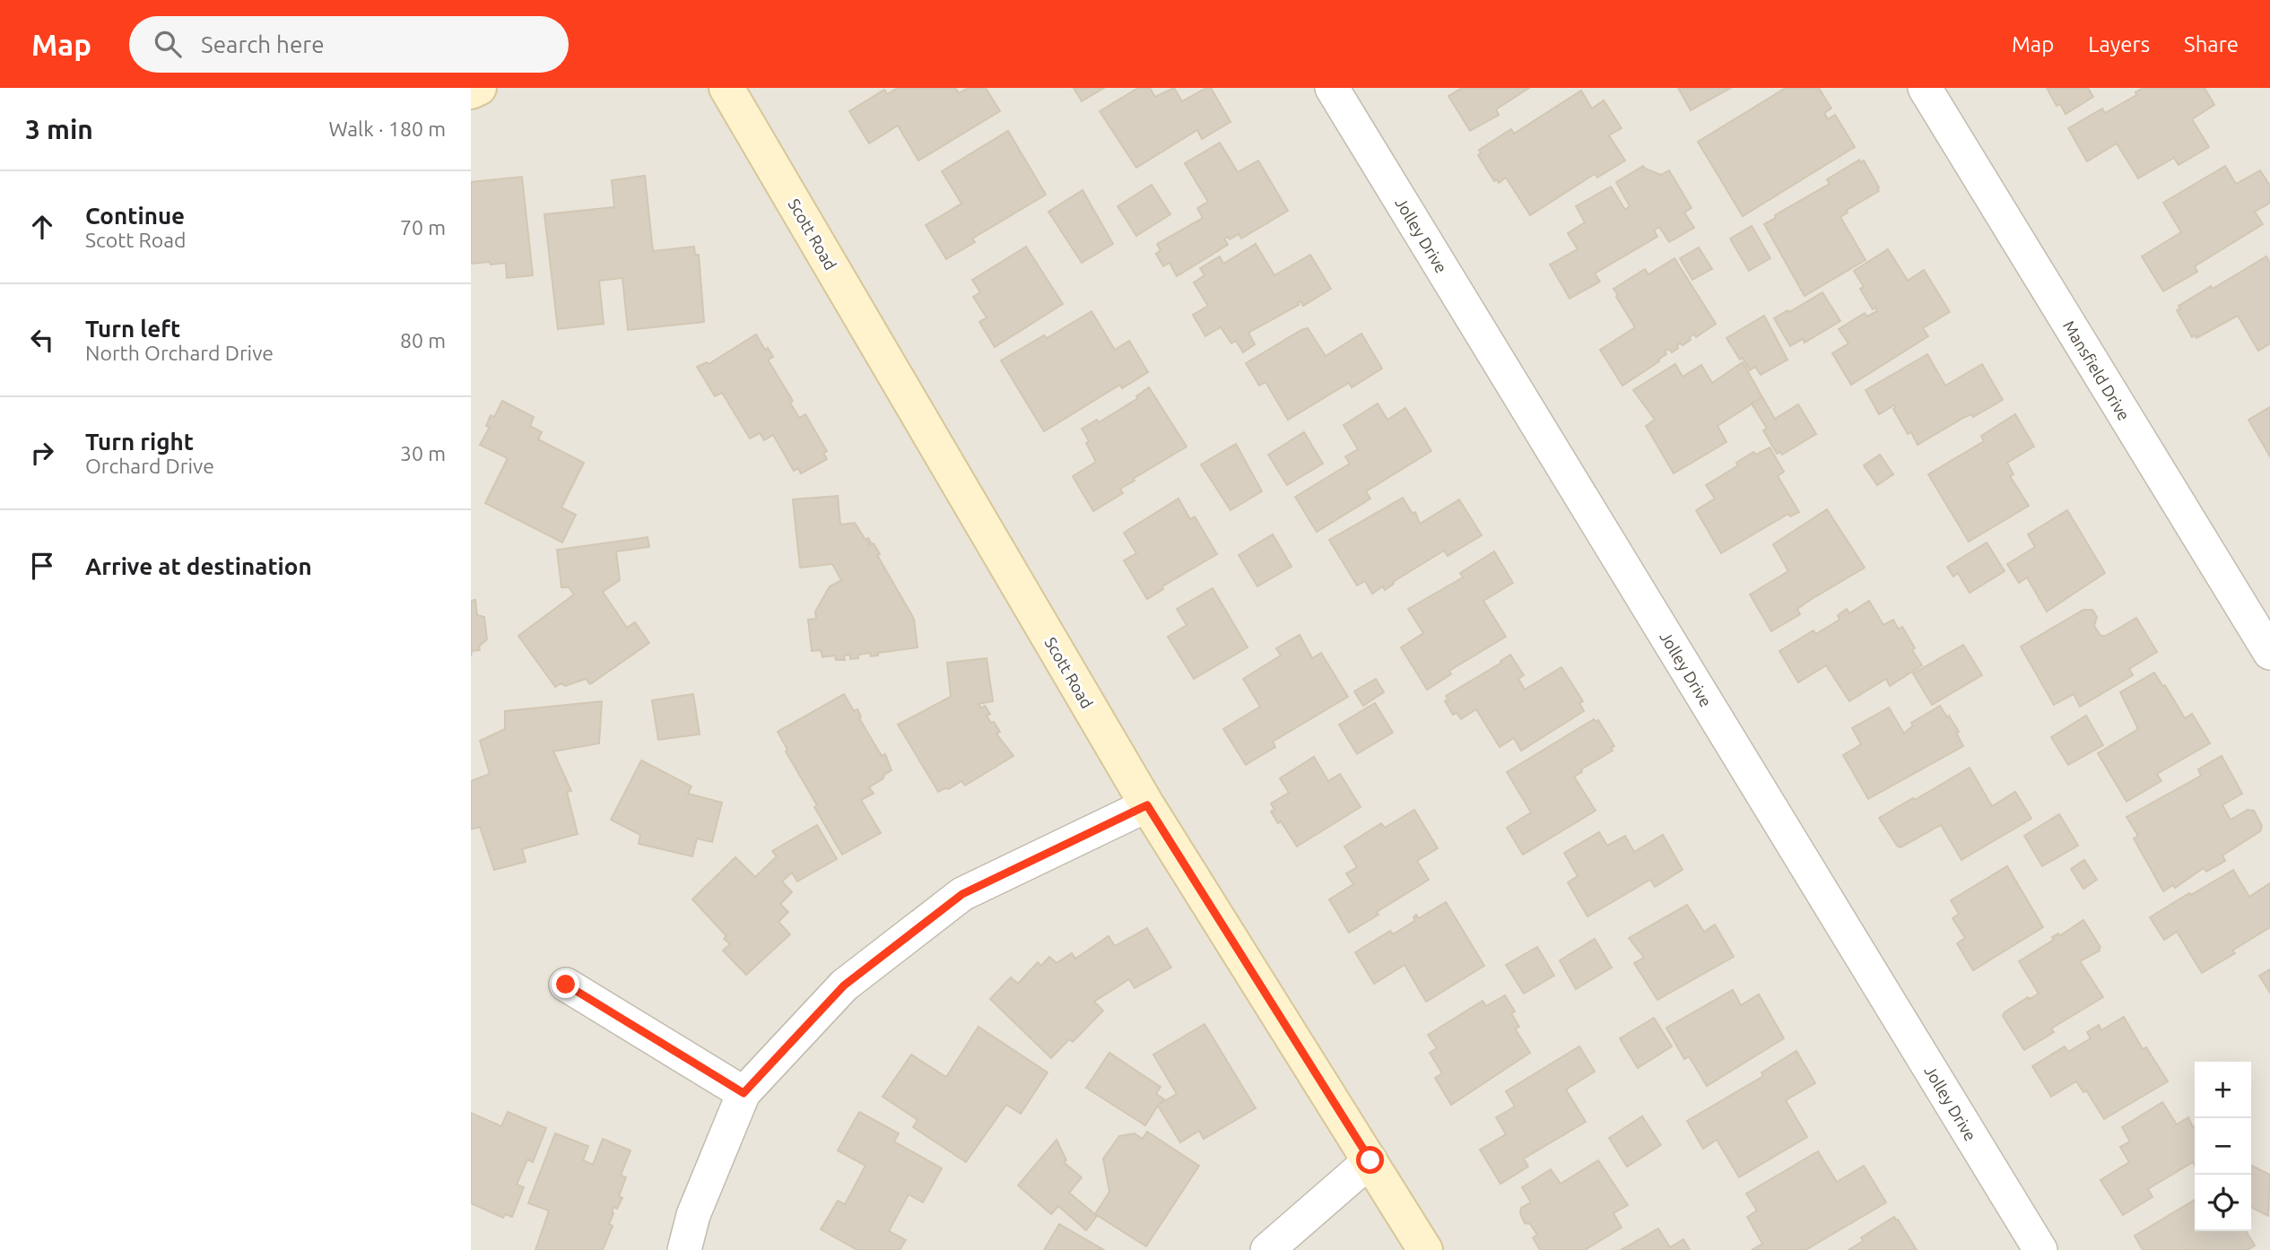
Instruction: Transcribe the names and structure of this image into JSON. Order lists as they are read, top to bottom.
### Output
{
  "streets": {
    "street": ["Scott Road", "Jolley Drive", "Mansfield Drive"]
  },
  "page": {
    "header": "Map",
    "search": "Search here",
    "nav": ["Map", "Layers", "Share"],
    "heading": ["3 min", "Walk · 180 m"],
    "list": [
      ["Continue", "Scott Road", "70 m"],
      ["Turn left", "North Orchard Drive", "80 m"],
      ["Turn right", "Orchard Drive", "30 m"],
      "Arrive at destination"
    ],
    "map_buttons": ["+", "−"]
  }
}
